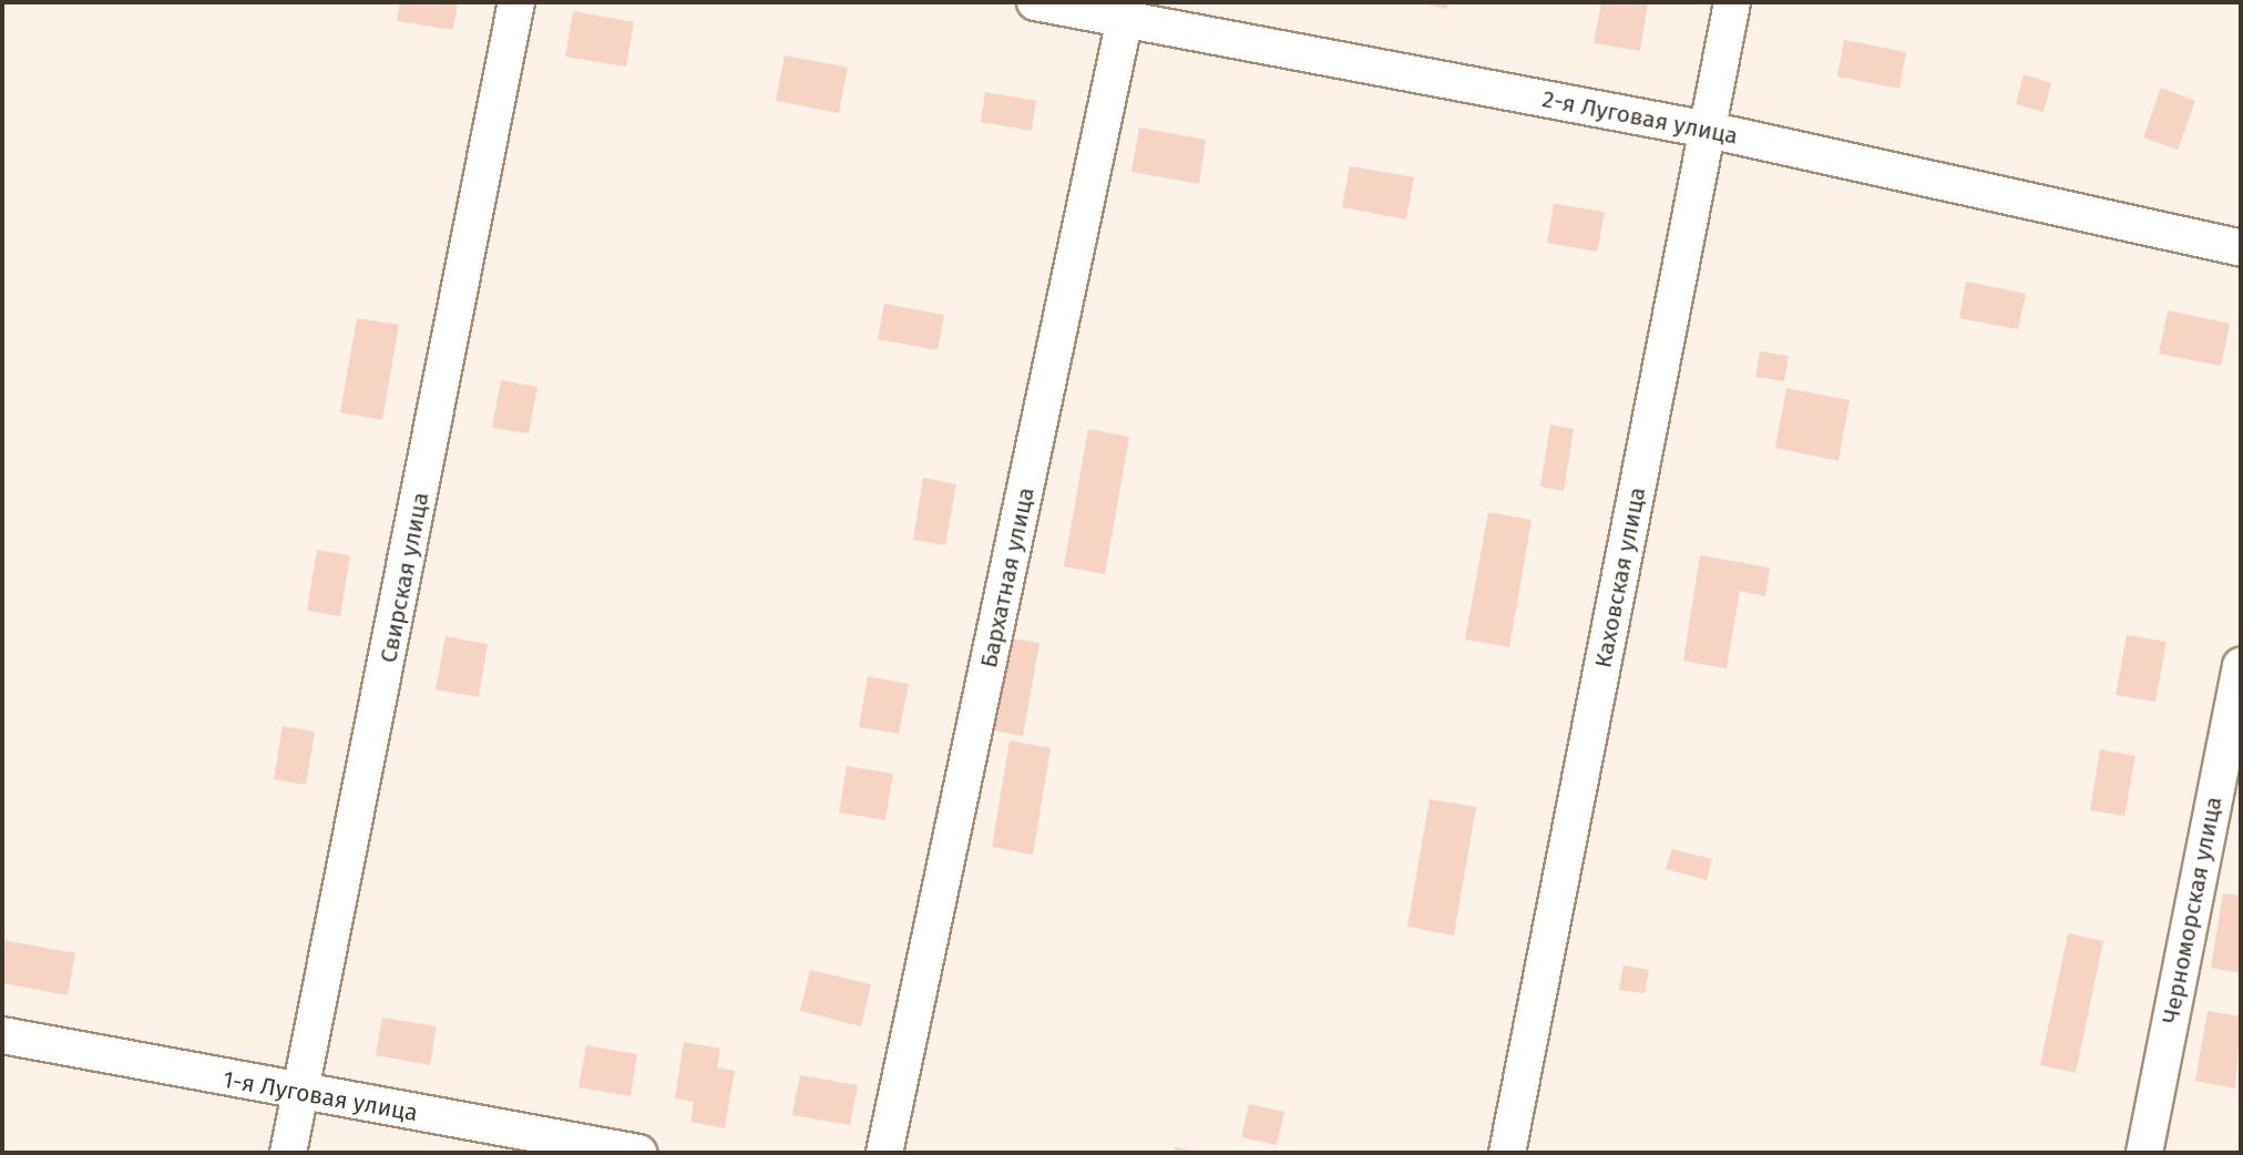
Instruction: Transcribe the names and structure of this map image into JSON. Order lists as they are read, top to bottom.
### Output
{
  "streets": {
    "street": [
      "2-я Луговая улица",
      "Свирская улица",
      "Бархатная улица",
      "Каховская улица",
      "Черноморская улица",
      "1-я Луговая улица"
    ]
  },
  "crossings": [
    ["2-я Луговая улица", "Бархатная улица"],
    ["2-я Луговая улица", "Каховская улица"],
    ["Свирская улица", "1-я Луговая улица"]
  ]
}
